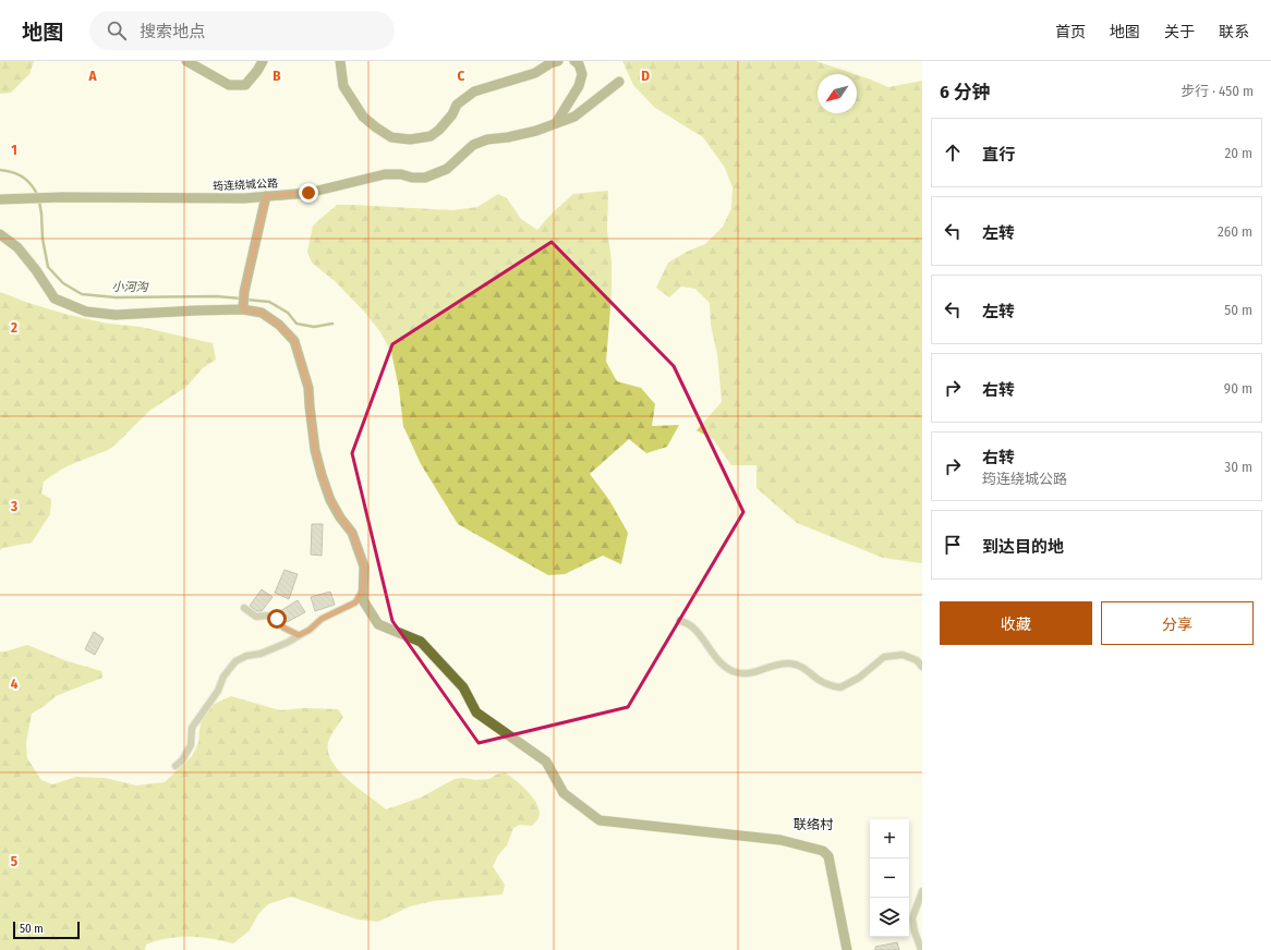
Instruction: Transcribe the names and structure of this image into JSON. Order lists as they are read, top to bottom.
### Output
{
  "streets": {
    "street": ["筠连绕城公路"]
  },
  "districts": ["联络村"],
  "water": ["小河沟"],
  "scale_bar": "50 m",
  "north": "bottom left",
  "page": {
    "header": "地图",
    "search": "搜索地点",
    "nav": [
      "首页",
      "地图",
      "关于",
      "联系"
    ],
    "heading": ["6 分钟", "步行 · 450 m"],
    "list": [
      ["直行", "20 m"],
      ["左转", "260 m"],
      ["左转", "50 m"],
      ["右转", "90 m"],
      ["右转", "筠连绕城公路", "30 m"],
      "到达目的地"
    ],
    "buttons": ["收藏", "分享"],
    "map_buttons": ["+", "−"],
    "scale": "50 m"
  },
  "grid": {
    "columns": [
      "A",
      "B",
      "C",
      "D"
    ],
    "rows": [
      "1",
      "2",
      "3",
      "4",
      "5"
    ]
  }
}
